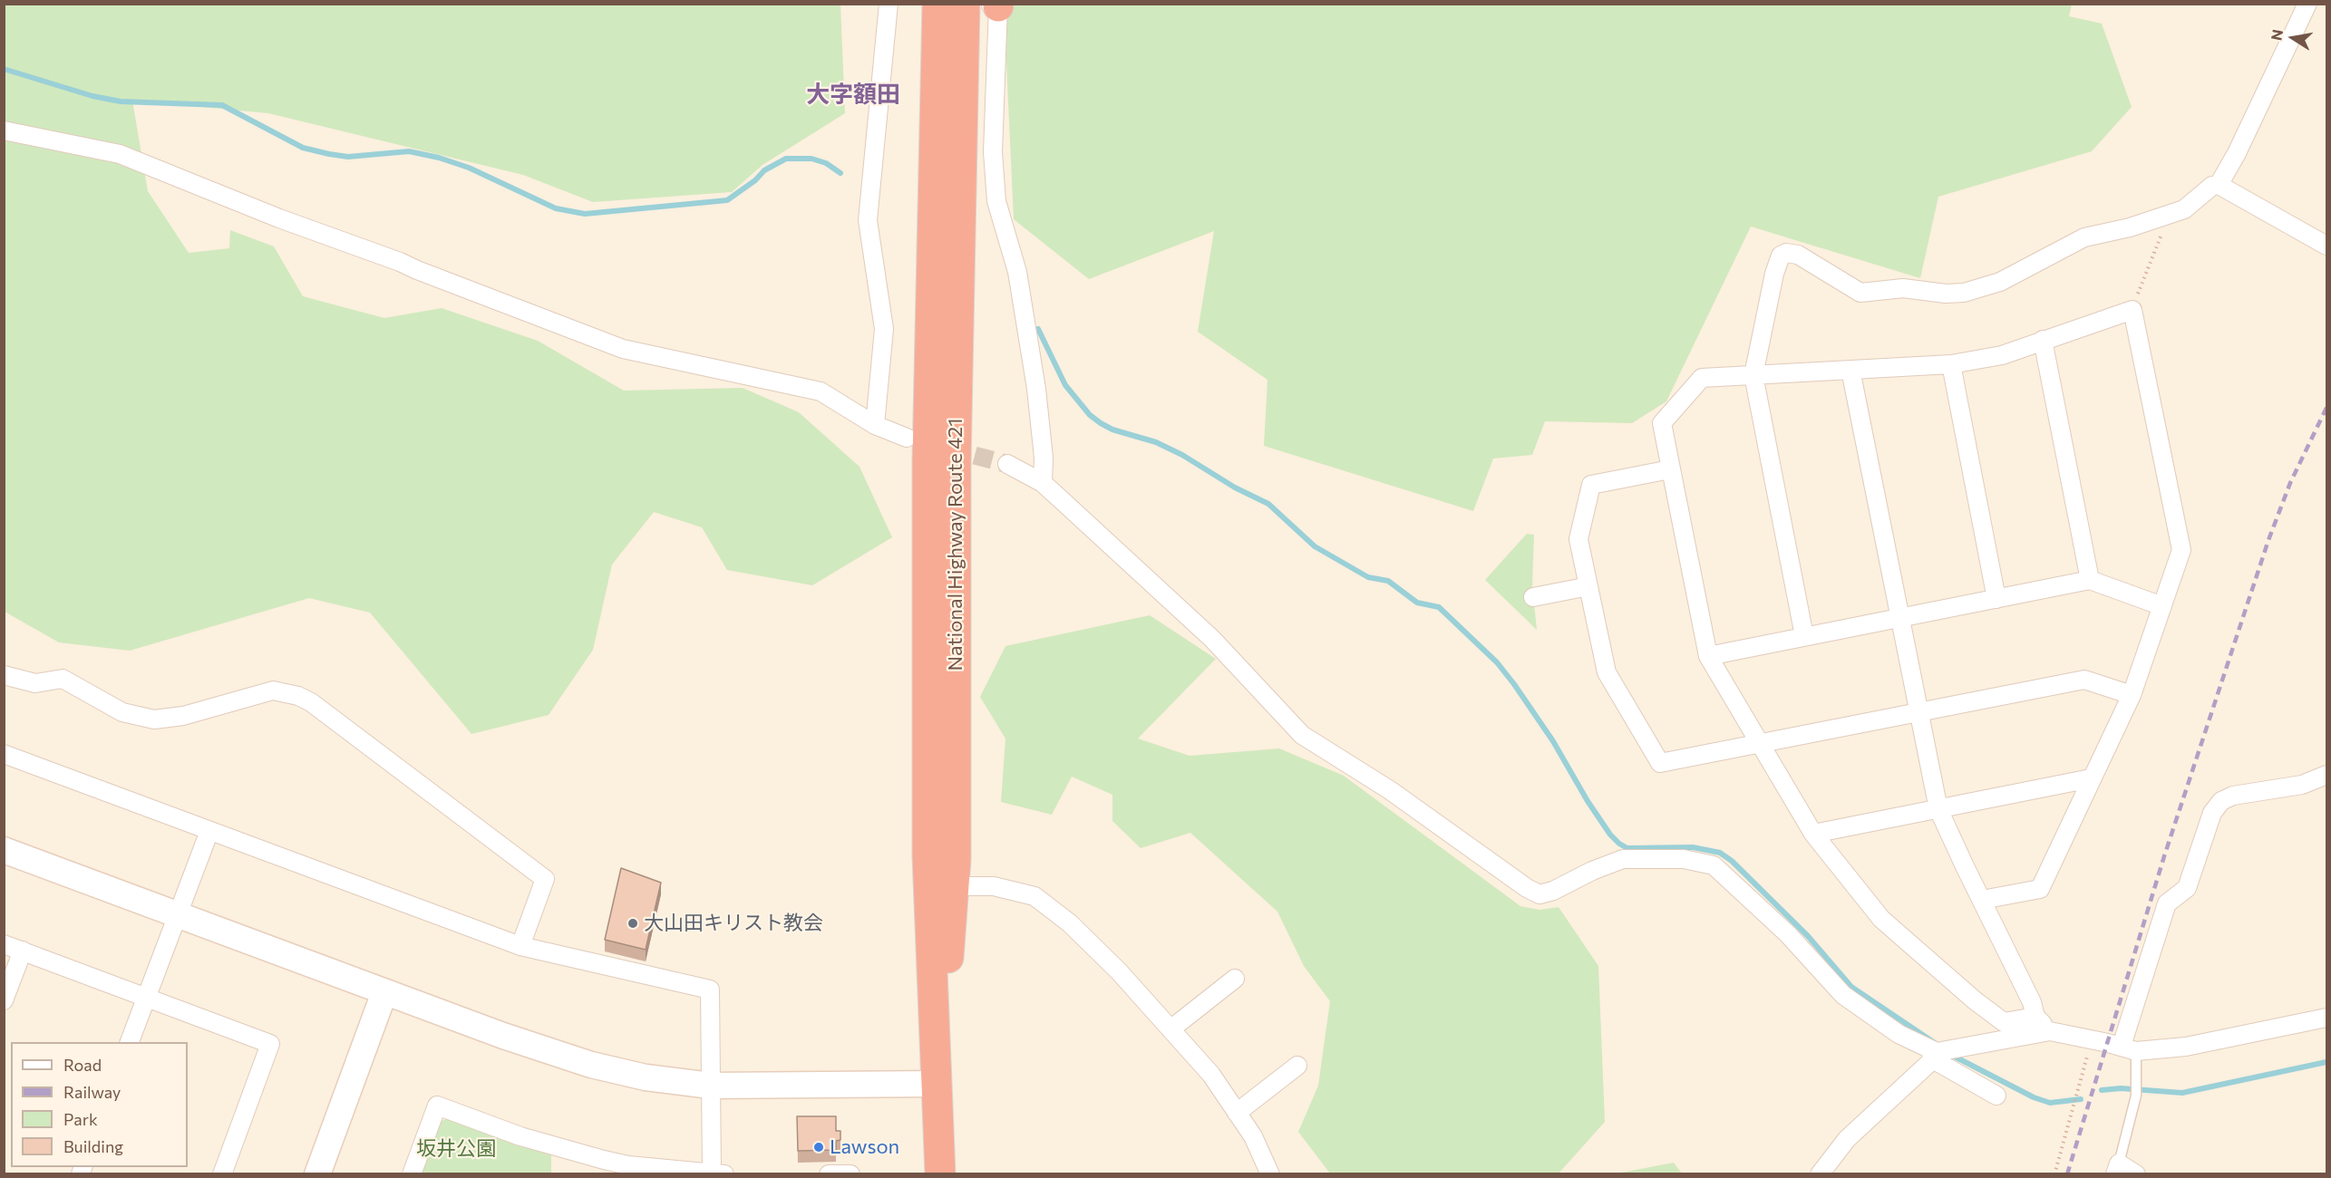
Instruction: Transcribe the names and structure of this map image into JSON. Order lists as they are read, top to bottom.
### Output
{
  "streets": {
    "highway": ["National Highway Route 421"]
  },
  "districts": ["大字額田"],
  "parks": ["坂井公園"],
  "places": ["大山田キリスト教会", "Lawson"],
  "legend": [
    "Road",
    "Railway",
    "Park",
    "Building"
  ],
  "north": "left"
}
